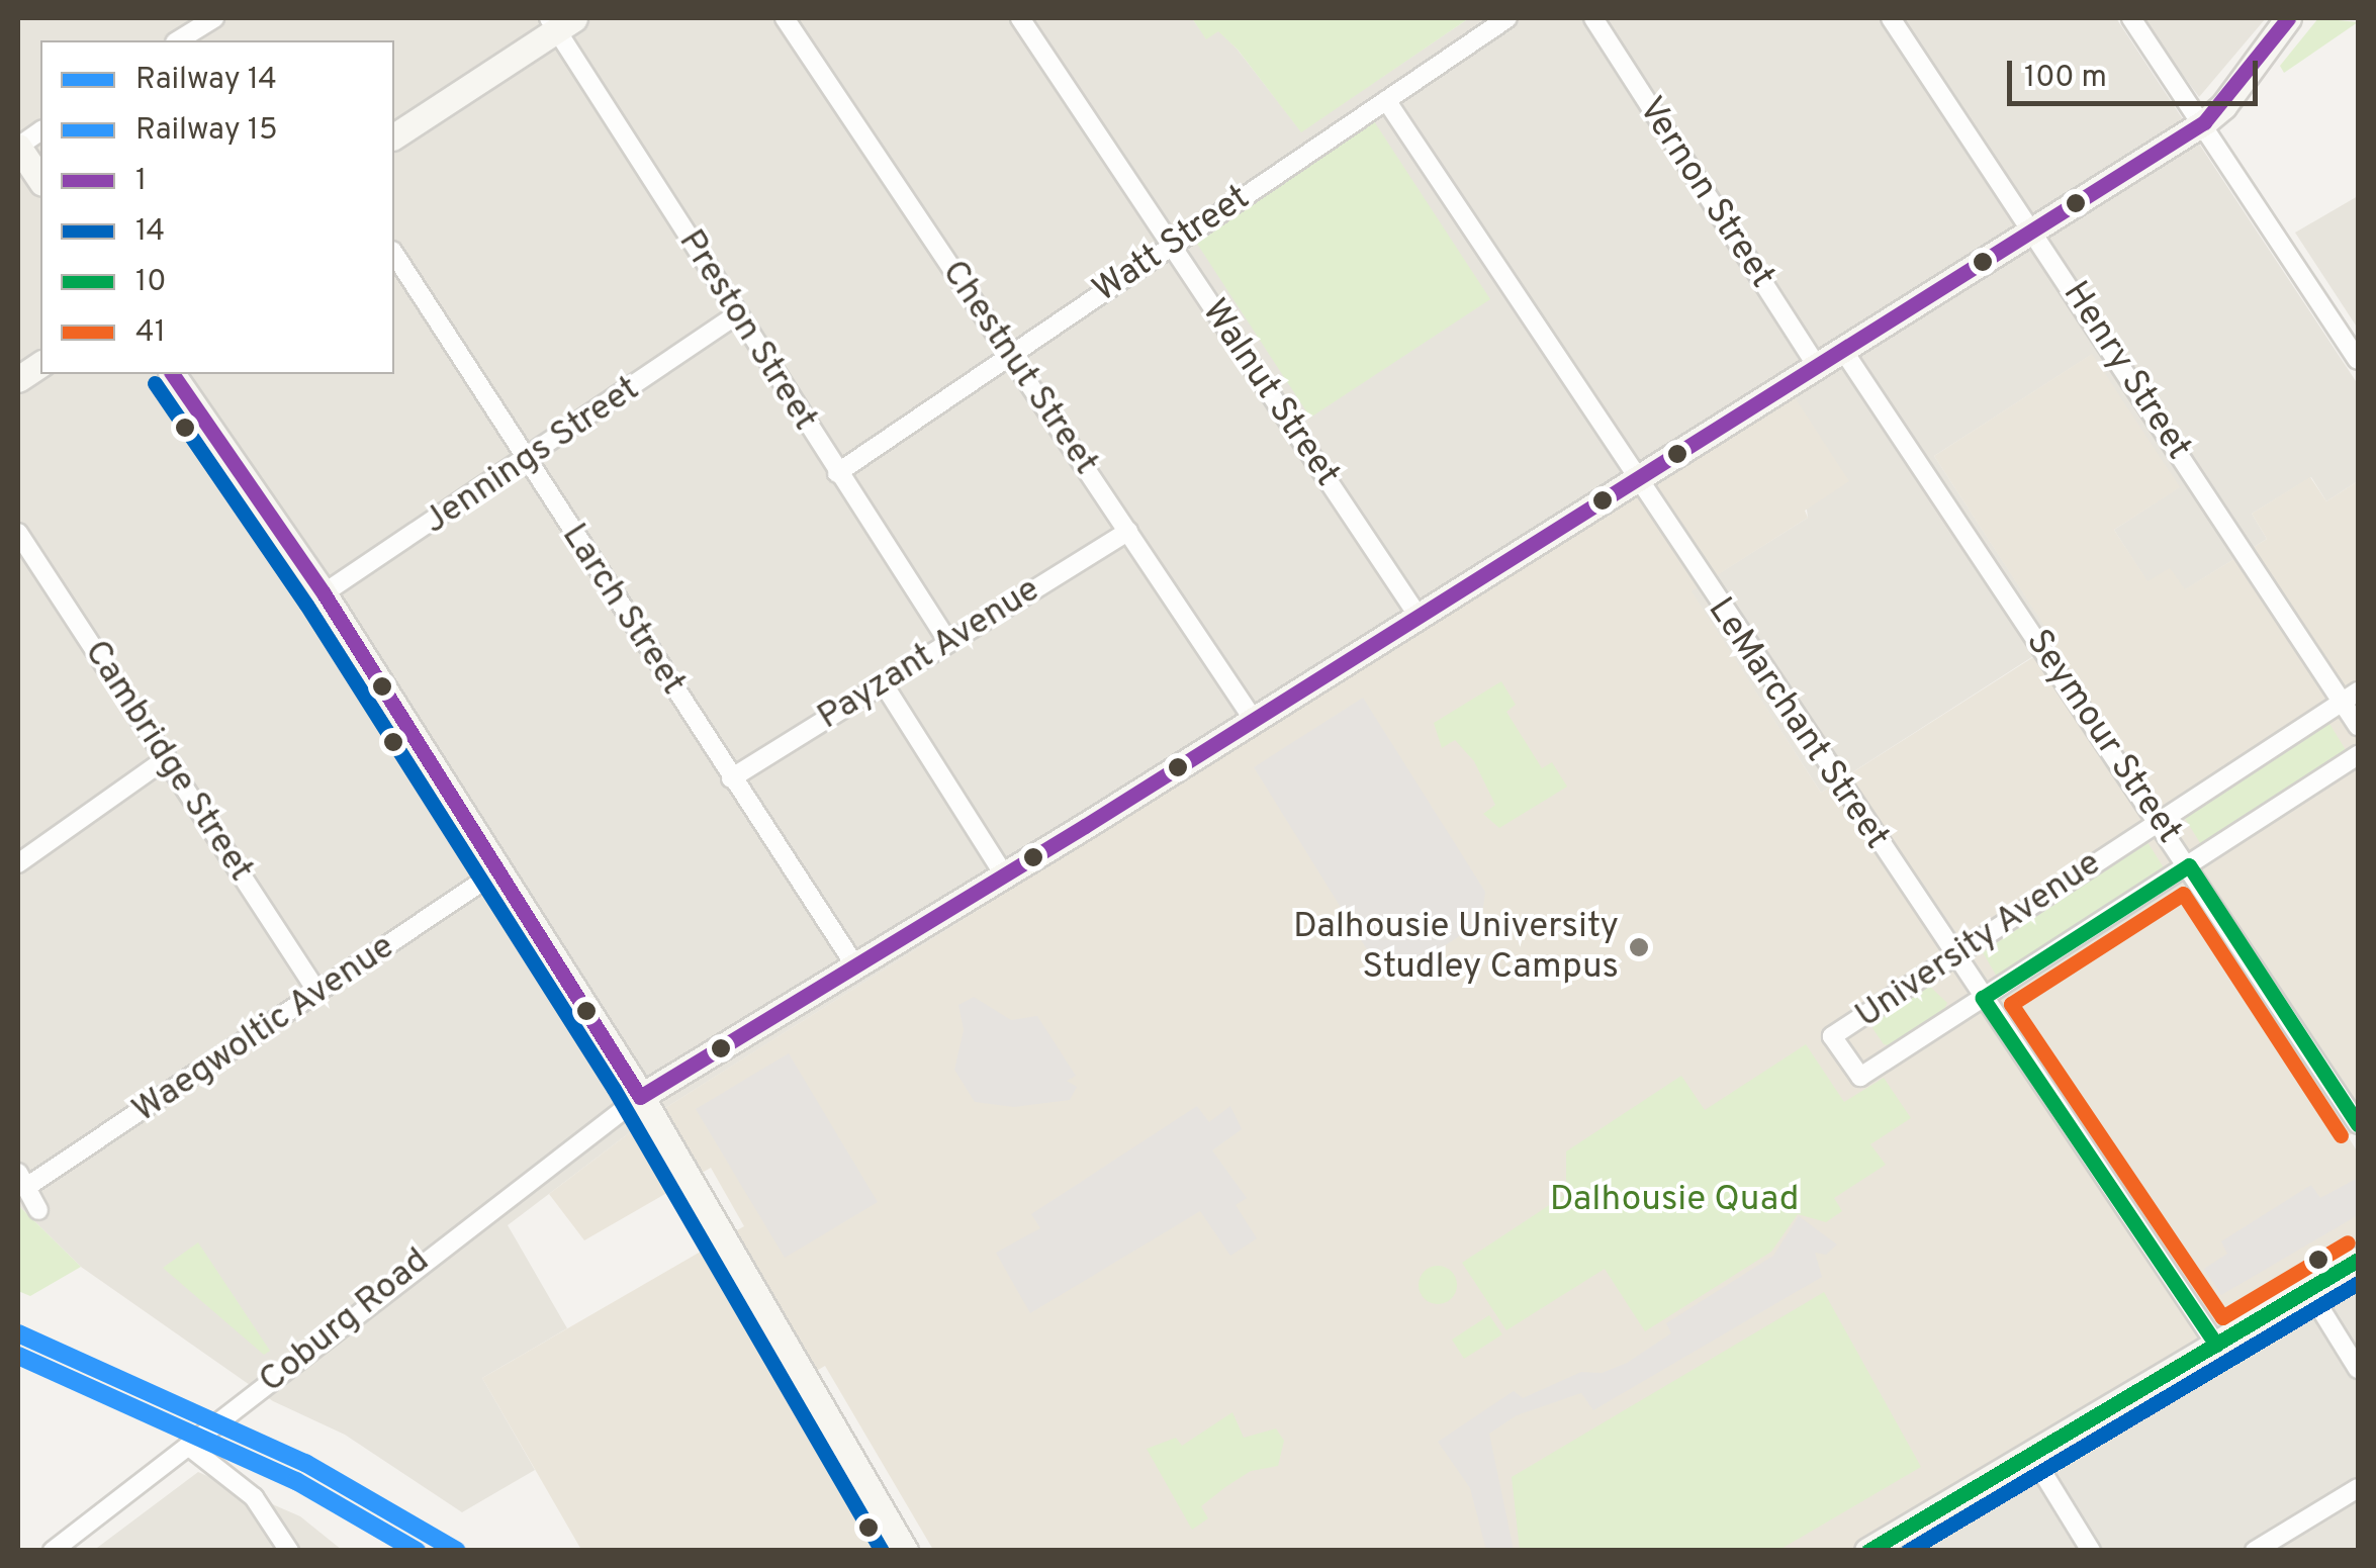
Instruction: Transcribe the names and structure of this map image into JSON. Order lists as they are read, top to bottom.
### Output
{
  "streets": {
    "street": [
      "Vernon Street",
      "Watt Street",
      "Preston Street",
      "Chestnut Street",
      "Henry Street",
      "Walnut Street",
      "Jennings Street",
      "Larch Street",
      "Payzant Avenue",
      "LeMarchant Street",
      "Seymour Street",
      "Cambridge Street",
      "University Avenue",
      "Waegwoltic Avenue",
      "Coburg Road"
    ]
  },
  "crossings": [
    ["Watt Street", "Preston Street"],
    ["Watt Street", "Chestnut Street"],
    ["Watt Street", "Walnut Street"],
    ["Watt Street", "LeMarchant Street"],
    ["Preston Street", "Jennings Street"],
    ["Preston Street", "Payzant Avenue"],
    ["Chestnut Street", "Payzant Avenue"],
    ["Henry Street", "University Avenue"],
    ["Jennings Street", "Larch Street"],
    ["Larch Street", "Payzant Avenue"],
    ["LeMarchant Street", "University Avenue"],
    ["Seymour Street", "University Avenue"],
    ["Cambridge Street", "Waegwoltic Avenue"]
  ],
  "parks": ["Dalhousie Quad"],
  "places": ["Dalhousie University Studley Campus"],
  "lines": [
    "transit line 1",
    "transit line 14",
    "transit line 10",
    "transit line 41",
    "rail line 14",
    "rail line 15"
  ],
  "legend": [
    "Railway 14",
    "Railway 15",
    "1",
    "14",
    "10",
    "41"
  ],
  "scale_bar": "100 m"
}
